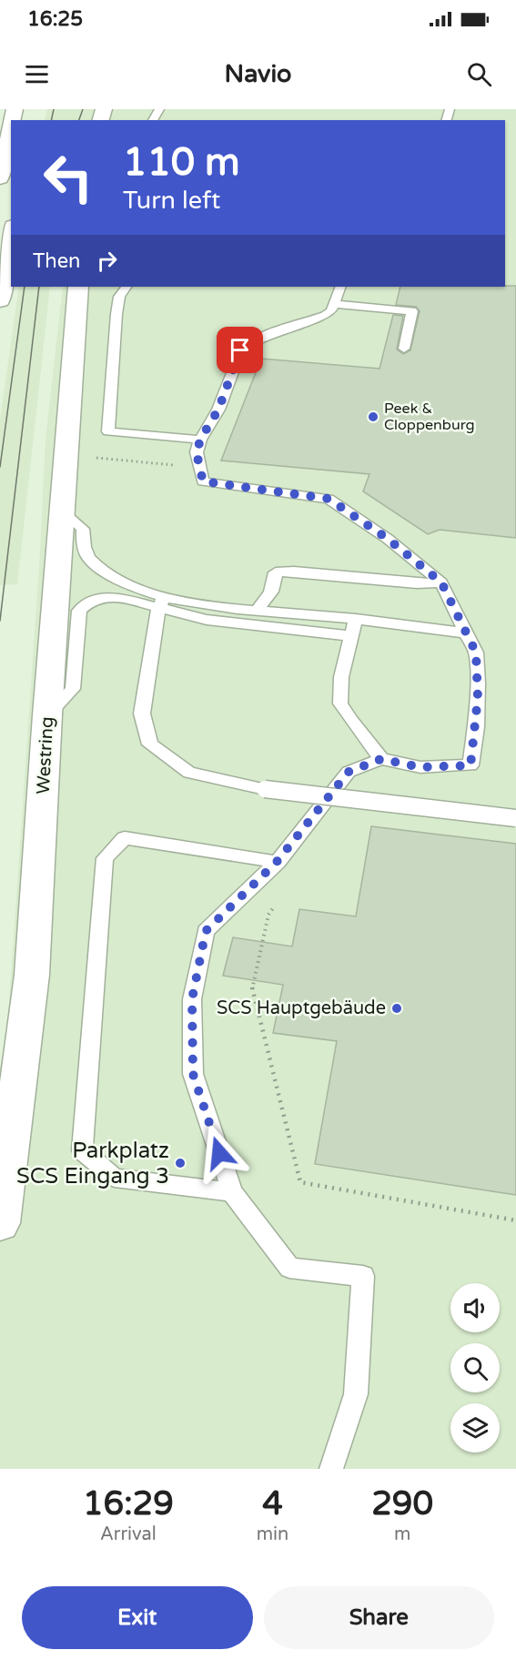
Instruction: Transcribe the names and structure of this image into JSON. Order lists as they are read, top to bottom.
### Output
{
  "streets": {
    "street": ["Westring"]
  },
  "places": ["Peek & Cloppenburg", "SCS Hauptgebäude", "Parkplatz SCS Eingang 3"],
  "page": {
    "status": "16:25",
    "header": "Navio",
    "turn": ["110 m", "Turn left"],
    "then": "Then",
    "eta": [
      "16:29",
      "Arrival",
      "4",
      "min",
      "290",
      "m"
    ],
    "buttons": ["Exit", "Share"]
  }
}
